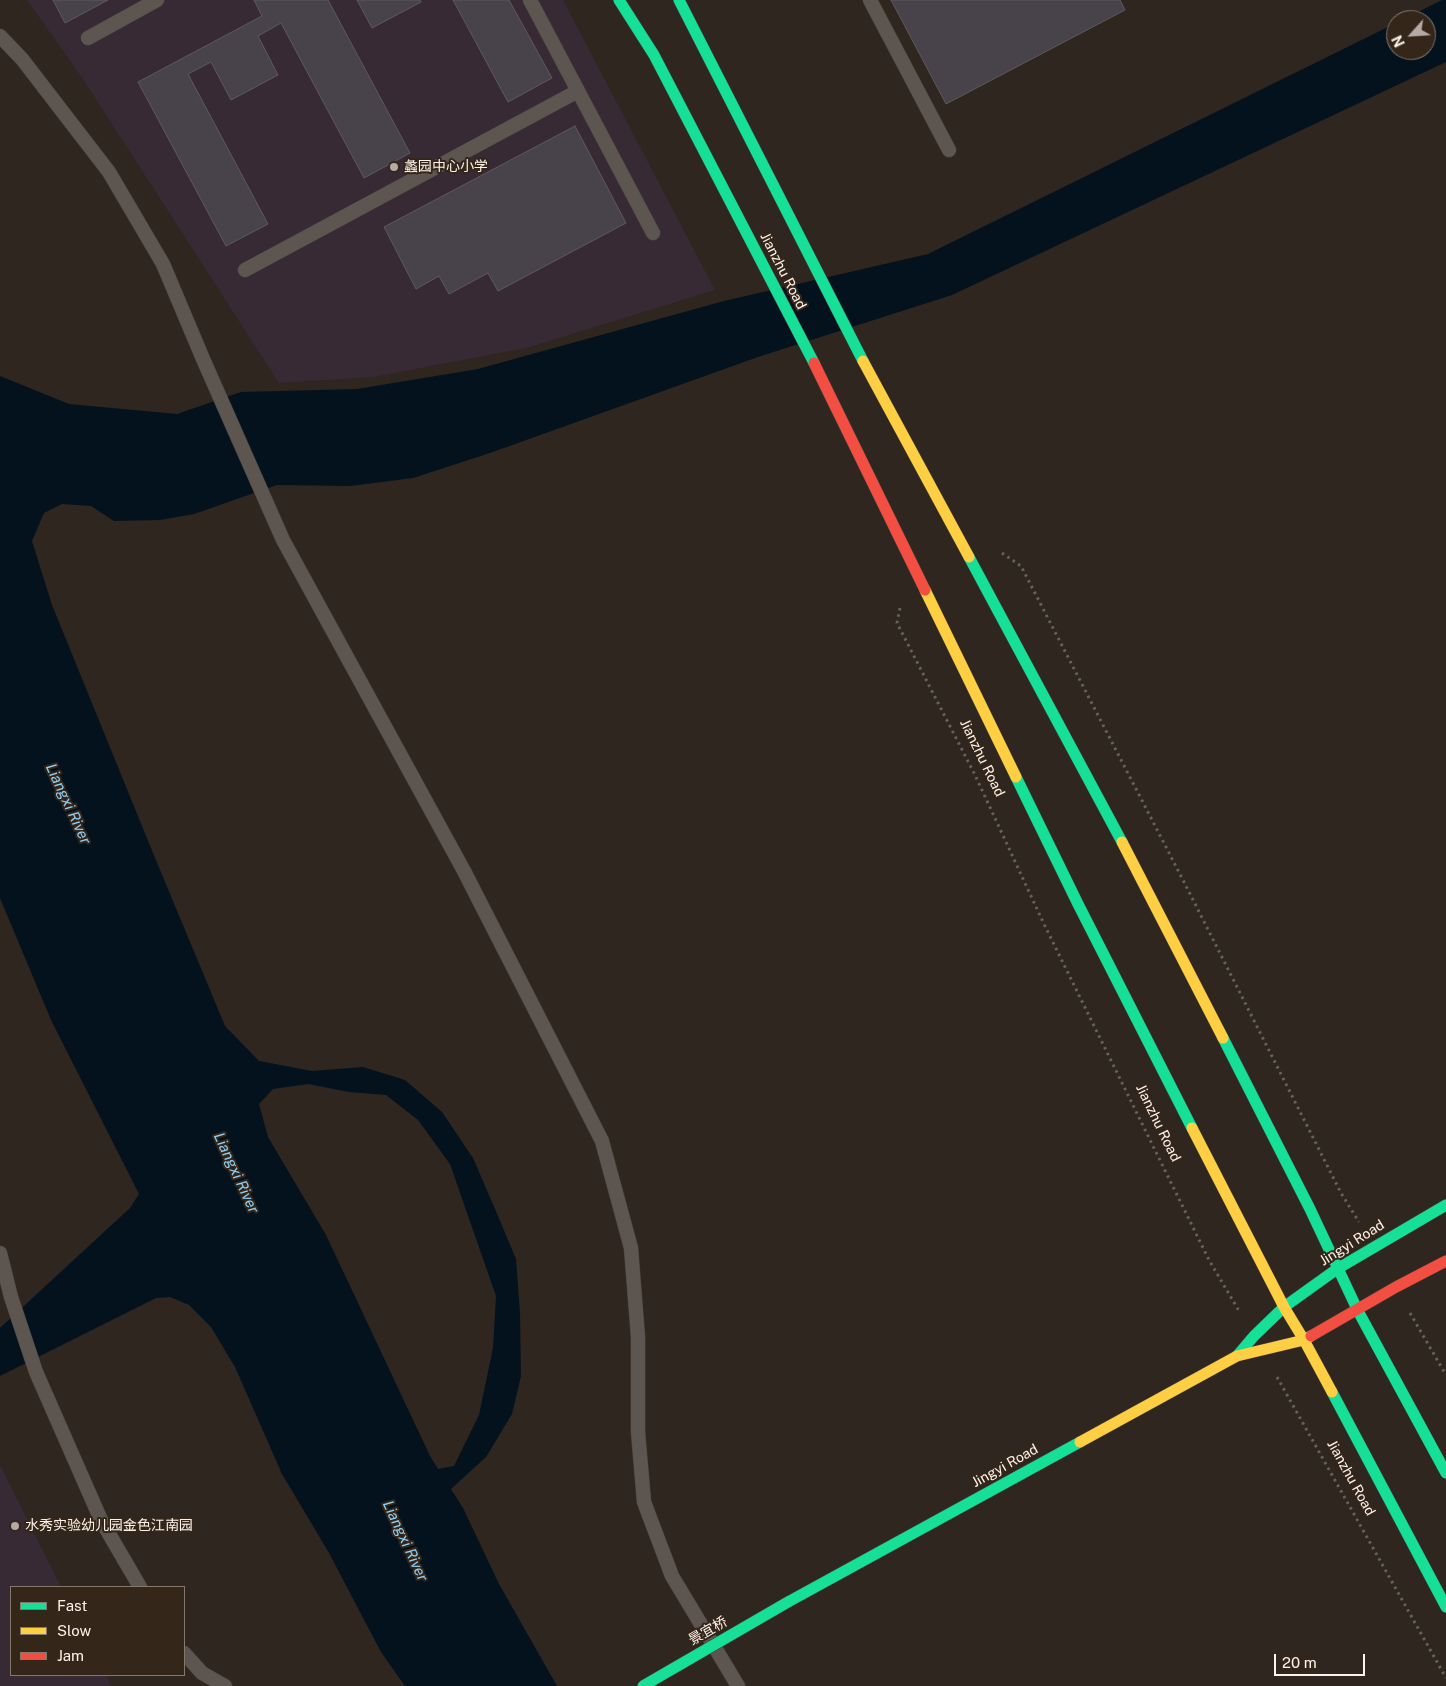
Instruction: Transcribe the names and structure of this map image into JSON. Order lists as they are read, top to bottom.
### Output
{
  "streets": {
    "main road": ["Jianzhu Road", "Jingyi Road", "景宜桥"]
  },
  "crossings": [
    ["Jianzhu Road", "Jingyi Road"],
    ["Jingyi Road", "景宜桥"]
  ],
  "water": ["Liangxi River"],
  "places": ["蠡园中心小学", "水秀实验幼儿园金色江南园"],
  "legend": ["Fast", "Slow", "Jam"],
  "scale_bar": "20 m",
  "north": "bottom left"
}
